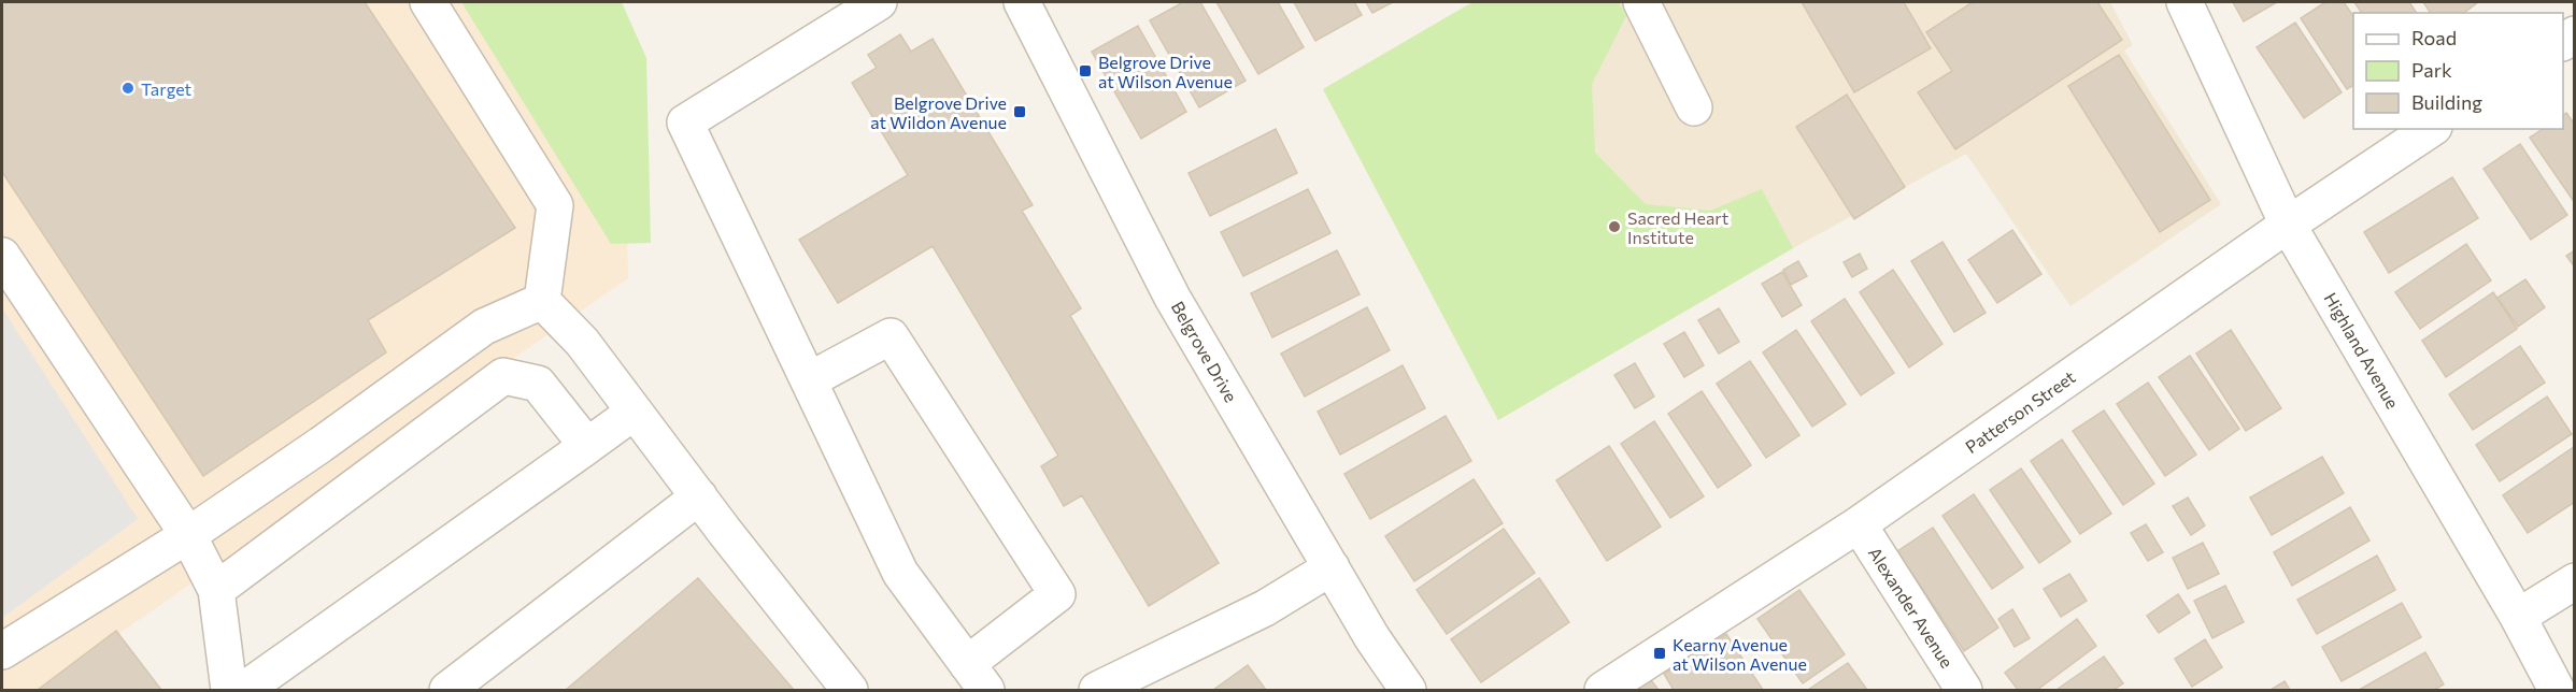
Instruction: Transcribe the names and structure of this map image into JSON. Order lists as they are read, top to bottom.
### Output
{
  "streets": {
    "street": [
      "Highland Avenue",
      "Belgrove Drive",
      "Patterson Street",
      "Alexander Avenue"
    ]
  },
  "crossings": [
    ["Highland Avenue", "Patterson Street"],
    ["Patterson Street", "Alexander Avenue"]
  ],
  "places": {
    "transit": ["Belgrove Drive at Wilson Avenue", "Belgrove Drive at Wildon Avenue", "Kearny Avenue at Wilson Avenue"],
    "other": ["Target", "Sacred Heart Institute"]
  },
  "legend": ["Road", "Park", "Building"]
}
